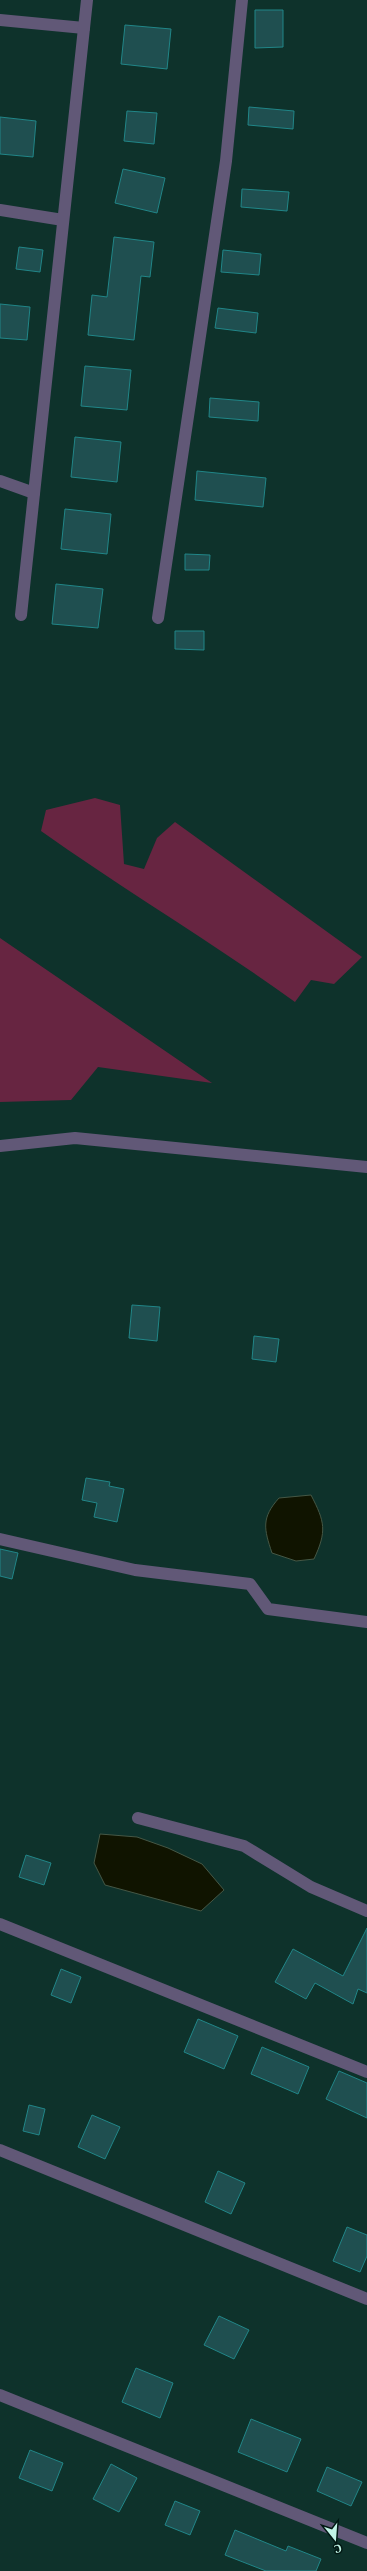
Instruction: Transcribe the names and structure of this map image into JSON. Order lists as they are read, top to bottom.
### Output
{
  "north": "bottom"
}
